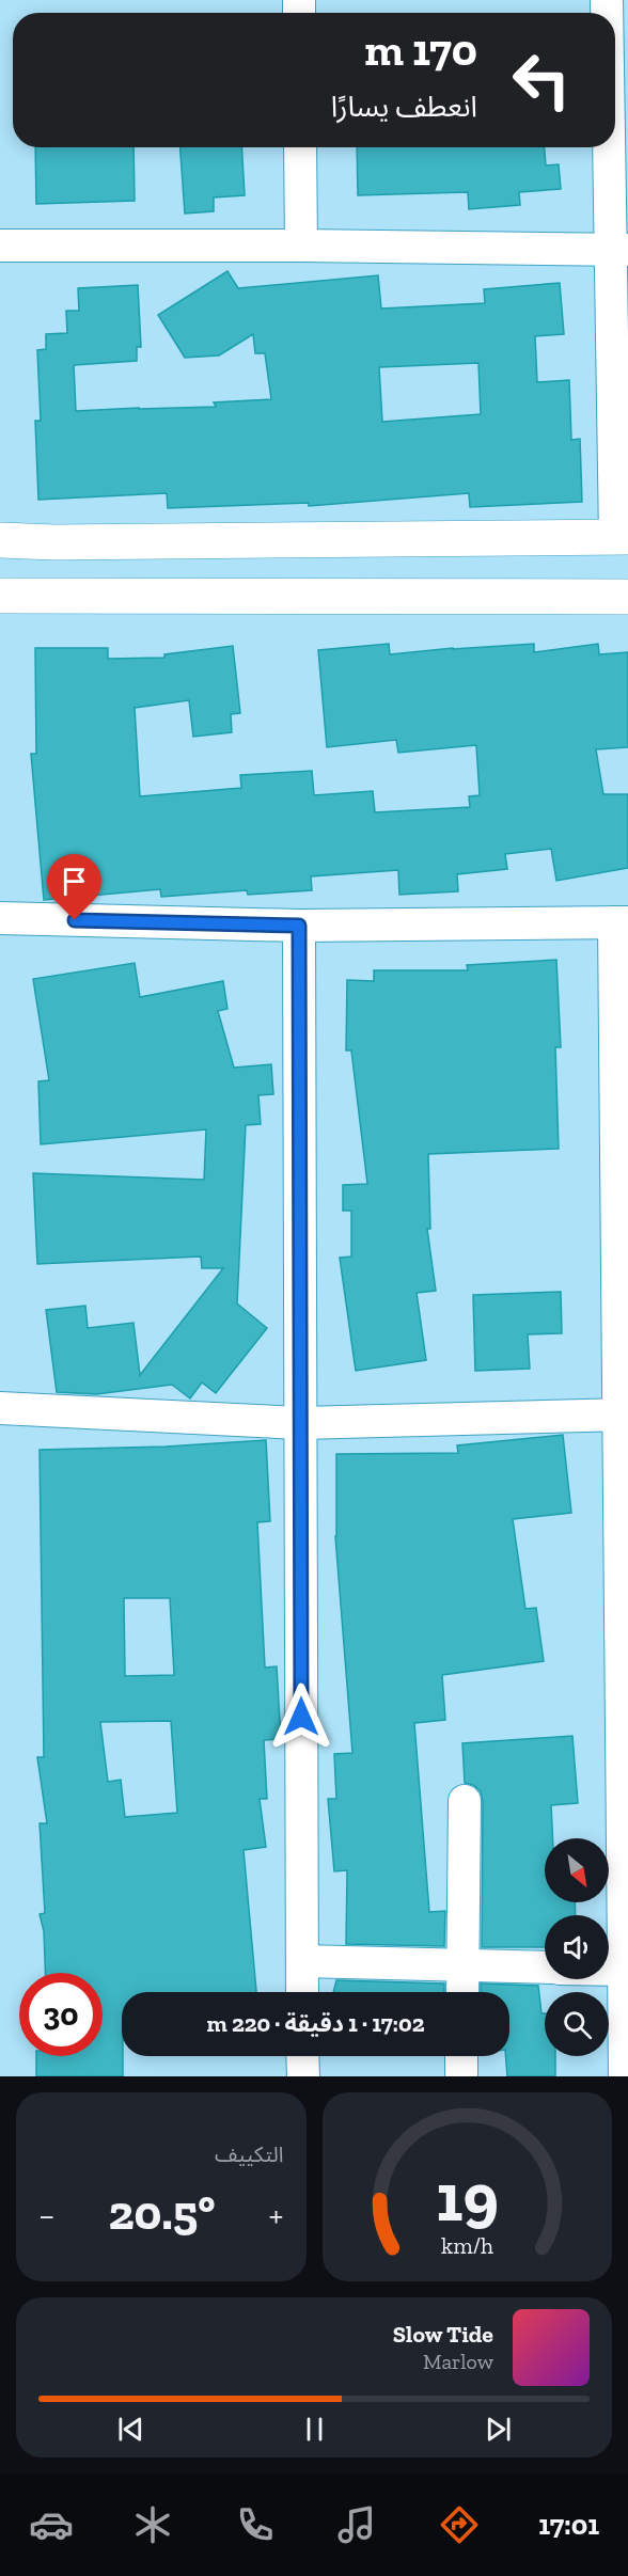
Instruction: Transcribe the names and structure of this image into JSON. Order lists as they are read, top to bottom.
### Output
{
  "north": "bottom right",
  "page": {
    "turn": ["170 m", "انعطف يسارًا"],
    "limit": "30",
    "trip": "17:02 · 1 دقيقة · 220 m",
    "tile": "التكييف",
    "heat": ["−", "20.5°", "+"],
    "song": ["Slow Tide", "Marlow"],
    "tabs": "17:01",
    "gauge": ["19", "km/h"]
  }
}
